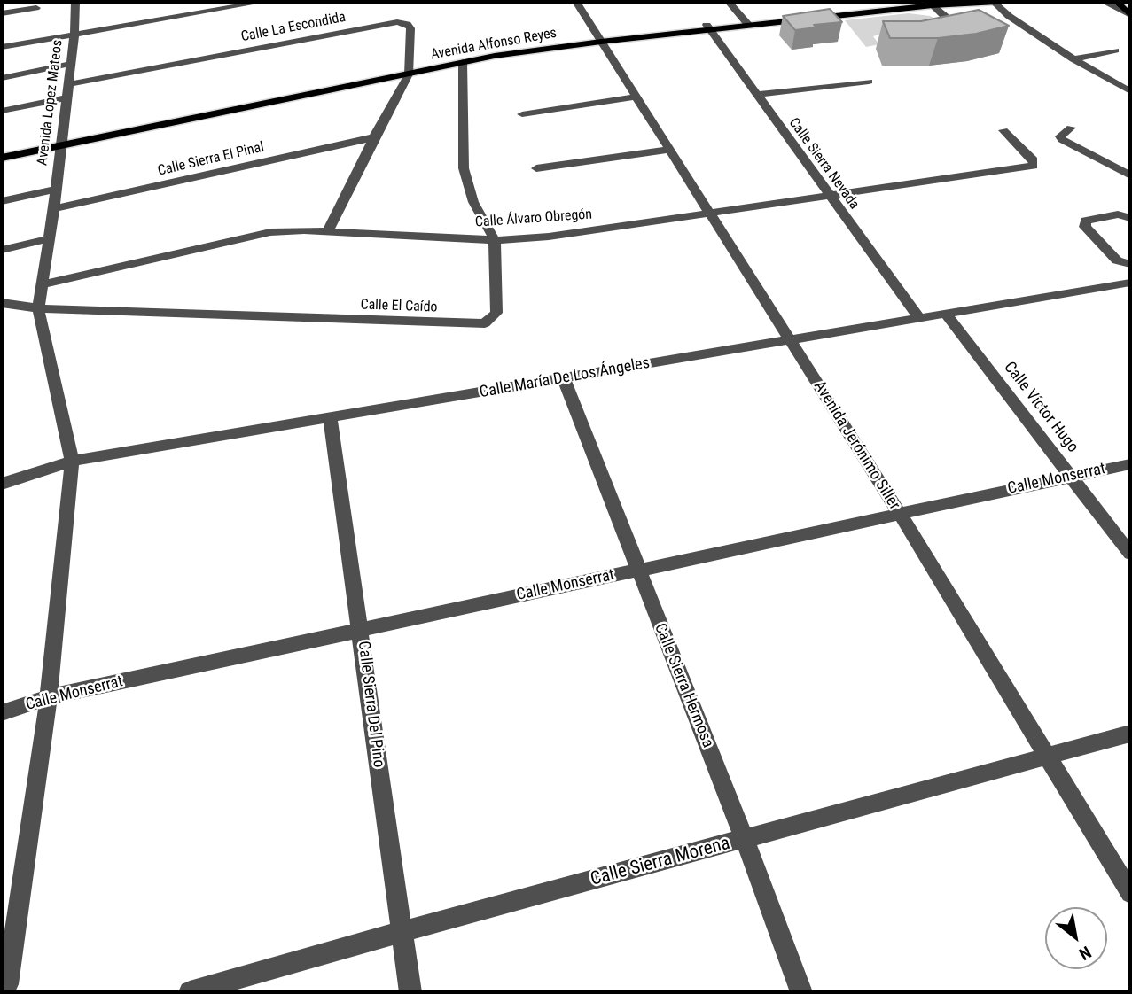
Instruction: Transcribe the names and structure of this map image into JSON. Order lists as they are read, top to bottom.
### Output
{
  "streets": {
    "main road": ["Avenida Alfonso Reyes"],
    "street": [
      "Calle La Escondida",
      "Avenida Lopez Mateos",
      "Calle Sierra El Pinal",
      "Calle Sierra Nevada",
      "Calle Álvaro Obregón",
      "Calle El Caído",
      "Calle María De Los Ángeles",
      "Calle Víctor Hugo",
      "Avenida Jerónimo Siller",
      "Calle Monserrat",
      "Calle Sierra Hermosa",
      "Calle Sierra Del Pino",
      "Calle Sierra Morena"
    ]
  },
  "crossings": [
    ["Calle La Escondida", "Avenida Alfonso Reyes"],
    ["Calle La Escondida", "Avenida Lopez Mateos"],
    ["Calle La Escondida", "Calle Sierra El Pinal"],
    ["Calle La Escondida", "Calle Álvaro Obregón"],
    ["Avenida Alfonso Reyes", "Avenida Lopez Mateos"],
    ["Avenida Alfonso Reyes", "Calle Sierra Nevada"],
    ["Avenida Alfonso Reyes", "Calle El Caído"],
    ["Avenida Alfonso Reyes", "Avenida Jerónimo Siller"],
    ["Avenida Lopez Mateos", "Calle Sierra El Pinal"],
    ["Avenida Lopez Mateos", "Calle Álvaro Obregón"],
    ["Avenida Lopez Mateos", "Calle El Caído"],
    ["Calle Sierra Nevada", "Calle Álvaro Obregón"],
    ["Calle Sierra Nevada", "Calle María De Los Ángeles"],
    ["Calle Álvaro Obregón", "Calle El Caído"],
    ["Calle Álvaro Obregón", "Avenida Jerónimo Siller"],
    ["Calle María De Los Ángeles", "Calle Víctor Hugo"],
    ["Calle María De Los Ángeles", "Avenida Jerónimo Siller"],
    ["Calle María De Los Ángeles", "Calle Sierra Hermosa"],
    ["Calle María De Los Ángeles", "Calle Sierra Del Pino"],
    ["Calle Víctor Hugo", "Calle Monserrat"],
    ["Avenida Jerónimo Siller", "Calle Monserrat"],
    ["Avenida Jerónimo Siller", "Calle Sierra Morena"],
    ["Calle Monserrat", "Calle Sierra Hermosa"],
    ["Calle Monserrat", "Calle Sierra Del Pino"],
    ["Calle Sierra Hermosa", "Calle Sierra Morena"],
    ["Calle Sierra Del Pino", "Calle Sierra Morena"]
  ],
  "north": "bottom right"
}
